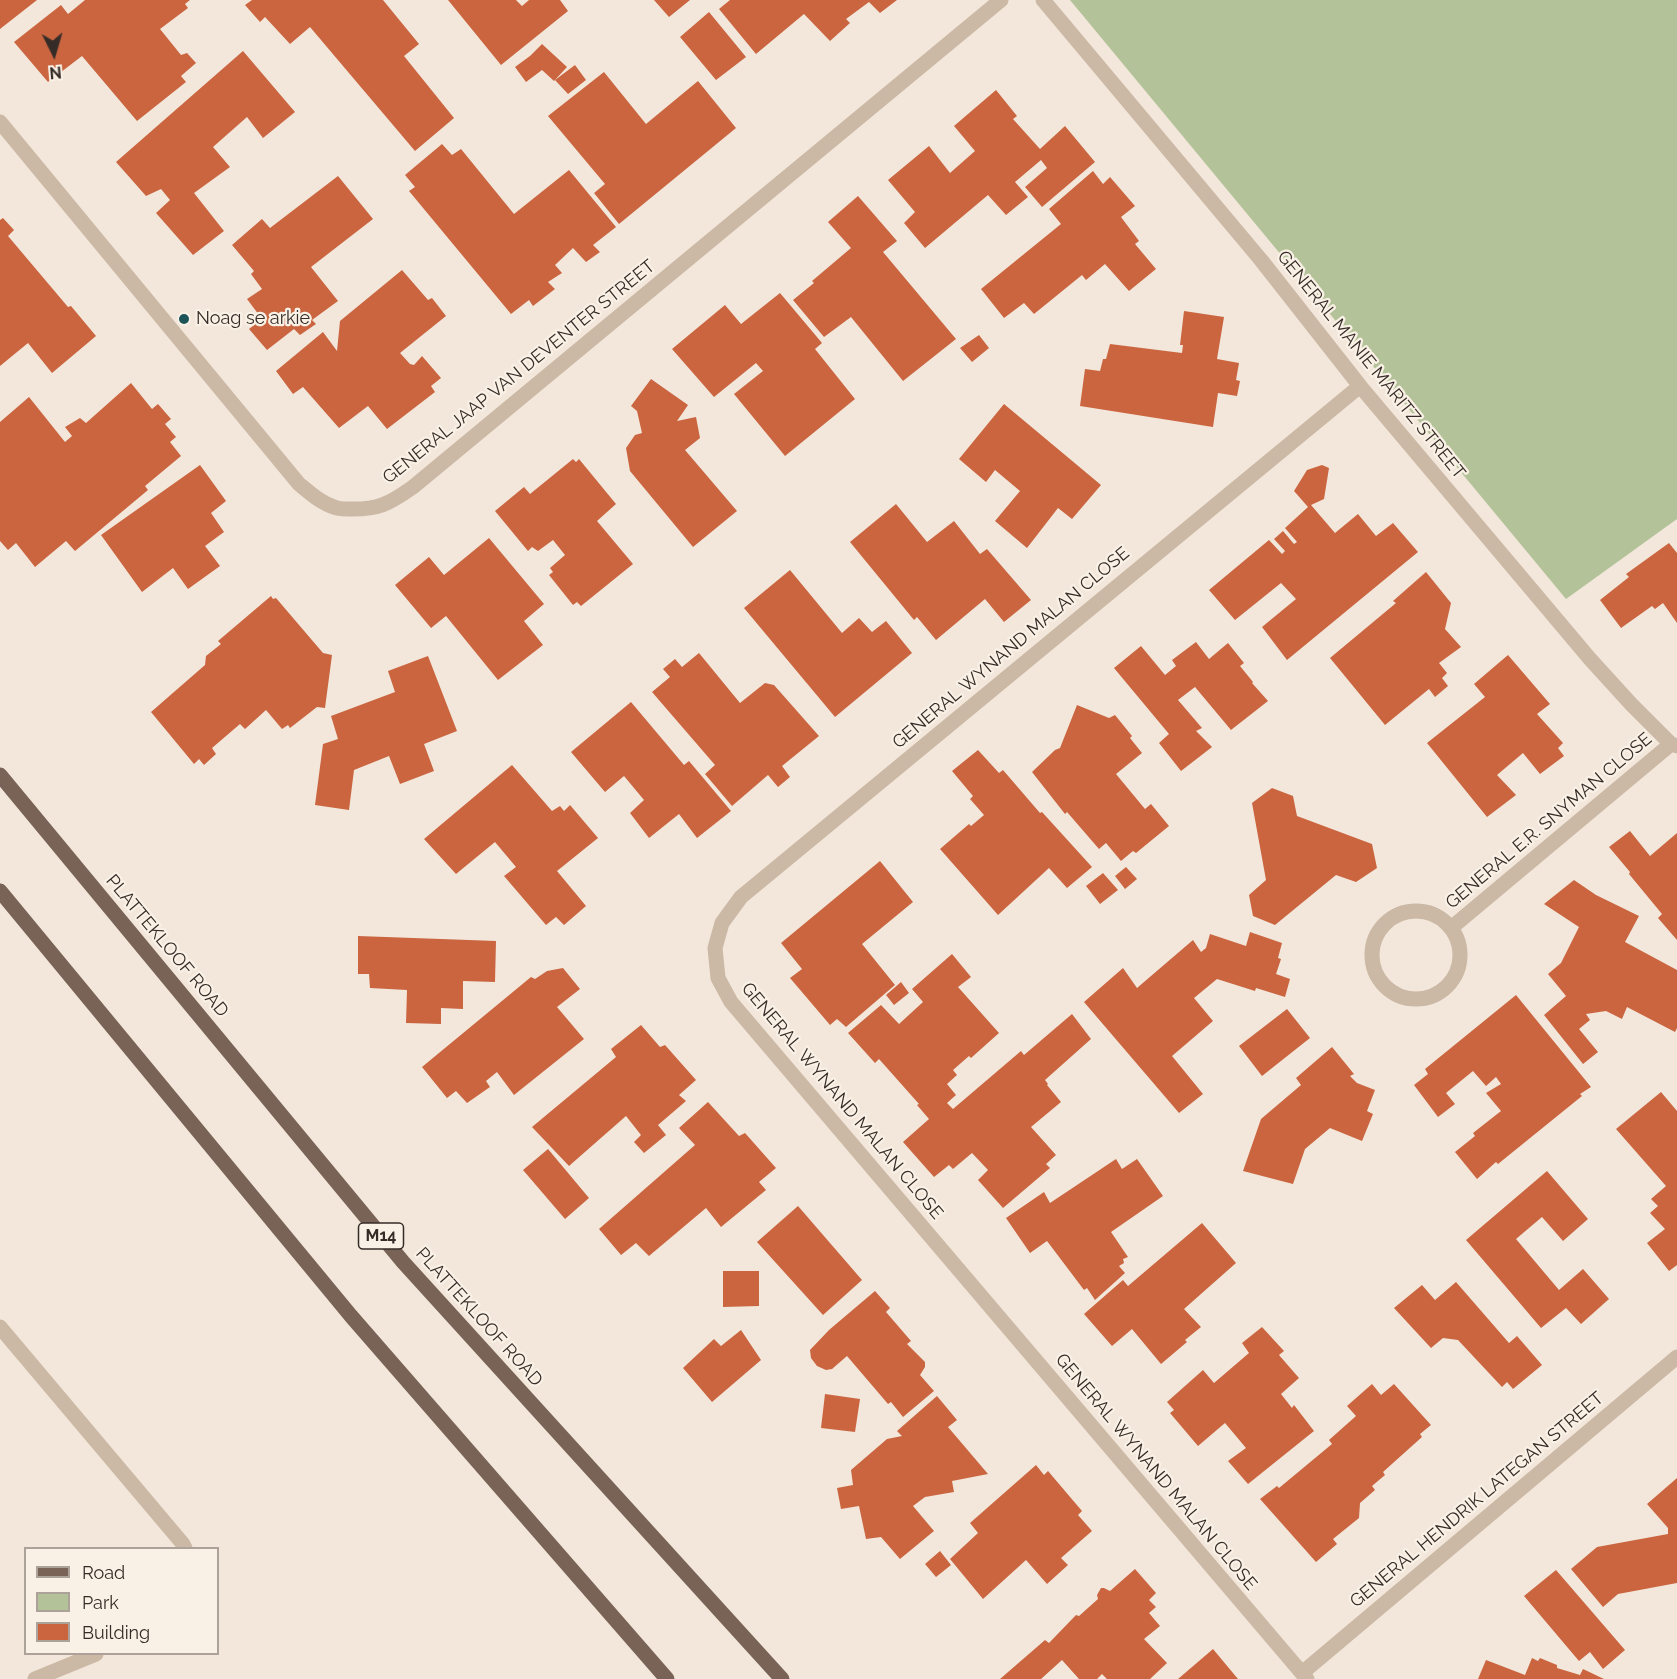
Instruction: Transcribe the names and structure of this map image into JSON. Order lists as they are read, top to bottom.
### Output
{
  "streets": {
    "main road": ["PLATTEKLOOF ROAD", "M14"],
    "street": [
      "GENERAL MANIE MARITZ STREET",
      "GENERAL JAAP VAN DEVENTER STREET",
      "GENERAL WYNAND MALAN CLOSE",
      "GENERAL E.R. SNYMAN CLOSE",
      "GENERAL HENDRIK LATEGAN STREET"
    ]
  },
  "crossings": [
    ["GENERAL MANIE MARITZ STREET", "GENERAL WYNAND MALAN CLOSE"],
    ["GENERAL MANIE MARITZ STREET", "GENERAL E.R. SNYMAN CLOSE"],
    ["GENERAL WYNAND MALAN CLOSE", "GENERAL HENDRIK LATEGAN STREET"]
  ],
  "places": ["Noag se arkie"],
  "legend": ["Road", "Park", "Building"],
  "north": "bottom"
}
